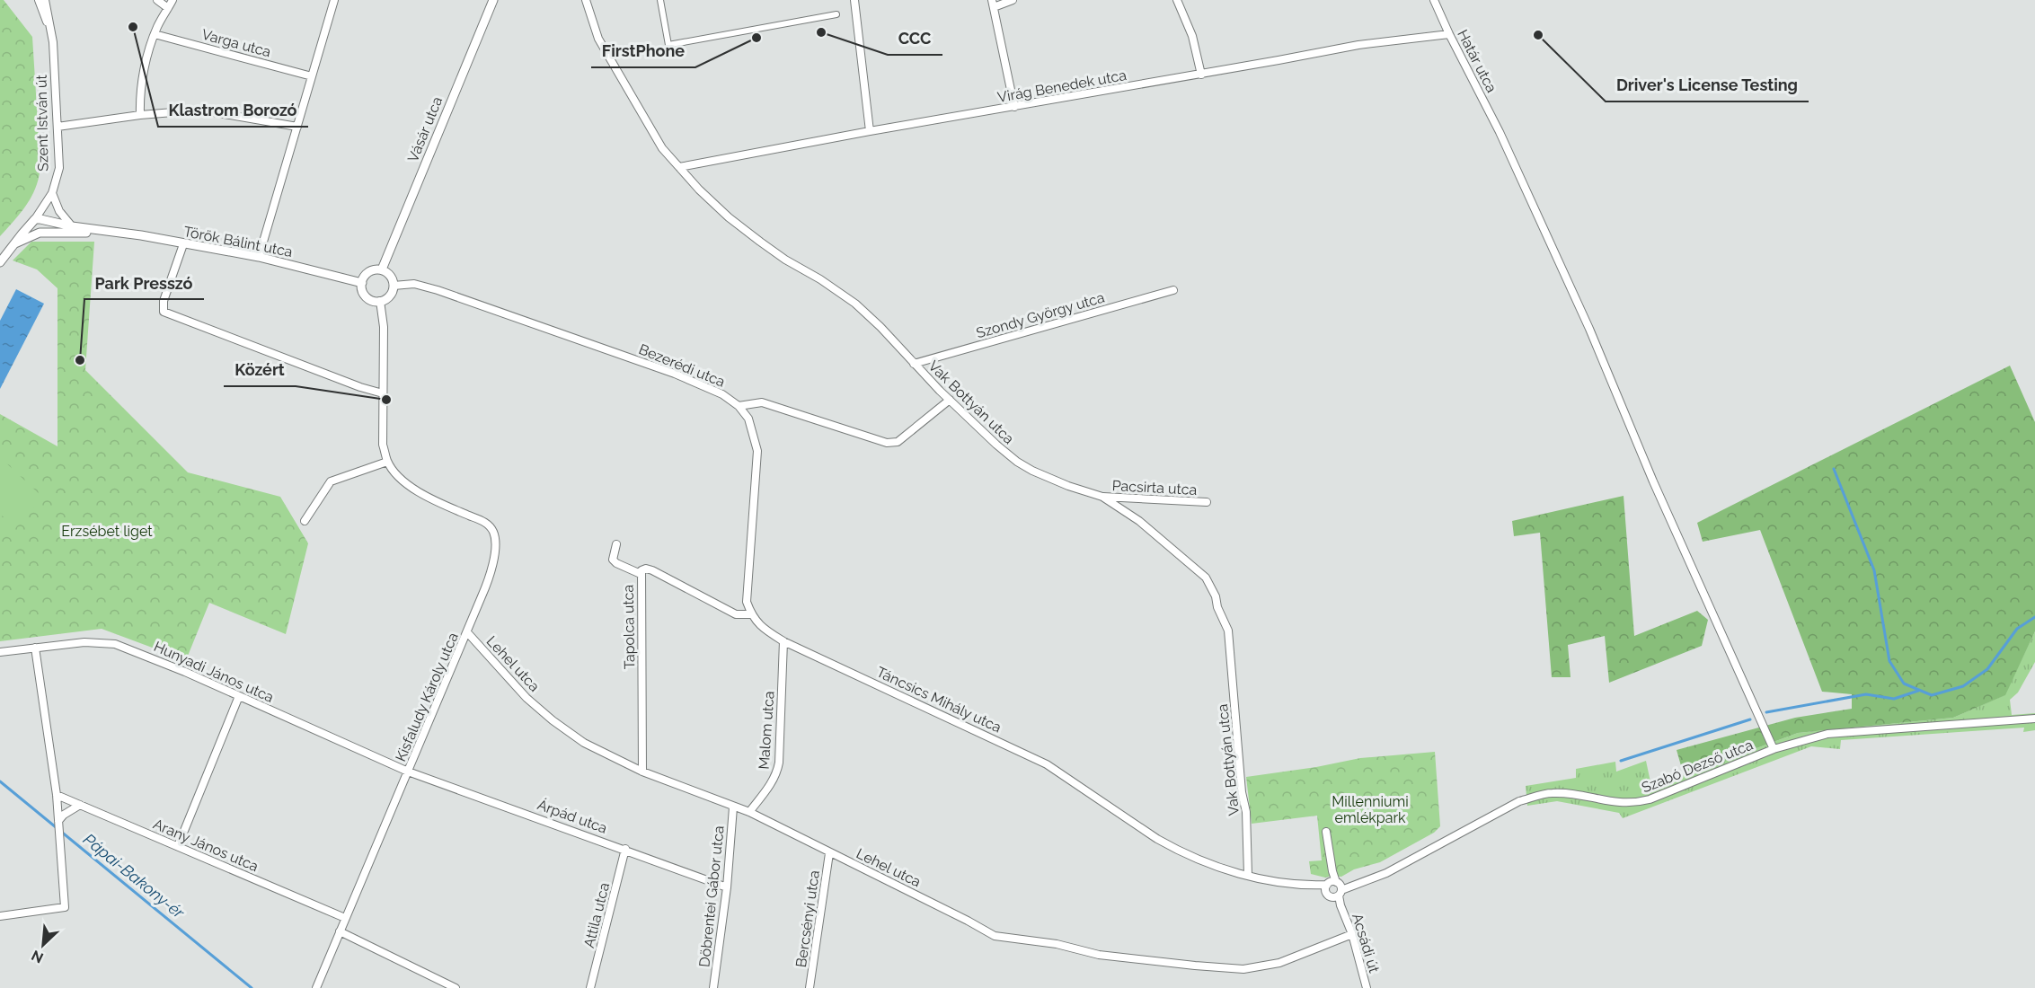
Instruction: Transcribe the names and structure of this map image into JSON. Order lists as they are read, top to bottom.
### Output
{
  "streets": {
    "street": [
      "Varga utca",
      "Határ utca",
      "Virág Benedek utca",
      "Szent István út",
      "Vásár utca",
      "Török Bálint utca",
      "Szondy György utca",
      "Bezerédi utca",
      "Vak Bottyán utca",
      "Pacsirta utca",
      "Tapolca utca",
      "Lehel utca",
      "Hunyadi János utca",
      "Kisfaludy Károly utca",
      "Táncsics Mihály utca",
      "Malom utca",
      "Szabó Dezső utca",
      "Árpád utca",
      "Arany János utca",
      "Döbrentei Gábor utca",
      "Attila utca",
      "Bercsényi utca",
      "Acsádi út"
    ]
  },
  "crossings": [
    ["Határ utca", "Virág Benedek utca"],
    ["Határ utca", "Szabó Dezső utca"],
    ["Virág Benedek utca", "Vak Bottyán utca"],
    ["Szent István út", "Török Bálint utca"],
    ["Vásár utca", "Török Bálint utca"],
    ["Vásár utca", "Bezerédi utca"],
    ["Török Bálint utca", "Bezerédi utca"],
    ["Szondy György utca", "Vak Bottyán utca"],
    ["Vak Bottyán utca", "Pacsirta utca"],
    ["Vak Bottyán utca", "Táncsics Mihály utca"],
    ["Tapolca utca", "Lehel utca"],
    ["Tapolca utca", "Táncsics Mihály utca"],
    ["Lehel utca", "Kisfaludy Károly utca"],
    ["Lehel utca", "Malom utca"],
    ["Lehel utca", "Döbrentei Gábor utca"],
    ["Lehel utca", "Bercsényi utca"],
    ["Lehel utca", "Acsádi út"],
    ["Hunyadi János utca", "Kisfaludy Károly utca"],
    ["Hunyadi János utca", "Árpád utca"],
    ["Kisfaludy Károly utca", "Árpád utca"],
    ["Kisfaludy Károly utca", "Arany János utca"],
    ["Táncsics Mihály utca", "Malom utca"],
    ["Táncsics Mihály utca", "Szabó Dezső utca"],
    ["Táncsics Mihály utca", "Acsádi út"],
    ["Szabó Dezső utca", "Acsádi út"],
    ["Árpád utca", "Döbrentei Gábor utca"],
    ["Árpád utca", "Attila utca"]
  ],
  "water": ["Pápai-Bakony-ér"],
  "parks": ["Erzsébet liget", "Millenniumi emlékpark"],
  "places": [
    "Klastrom Borozó",
    "CCC",
    "Driver's License Testing",
    "FirstPhone",
    "Park Presszó",
    "Közért"
  ],
  "north": "bottom left"
}
